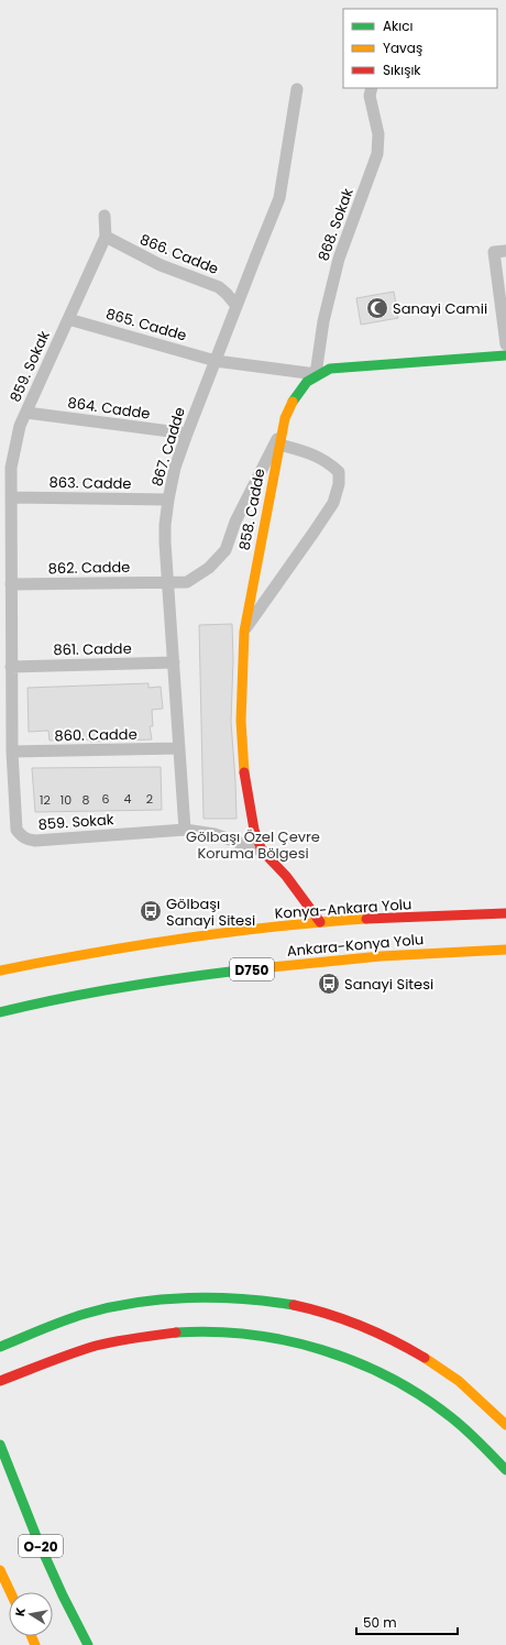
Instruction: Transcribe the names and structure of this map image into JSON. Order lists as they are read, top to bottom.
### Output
{
  "streets": {
    "main road": [
      "859. Sokak",
      "858. Cadde",
      "Konya-Ankara Yolu",
      "Ankara-Konya Yolu",
      "D750",
      "O-20"
    ],
    "street": [
      "868. Sokak",
      "866. Cadde",
      "865. Cadde",
      "864. Cadde",
      "867. Cadde",
      "863. Cadde",
      "862. Cadde",
      "861. Cadde",
      "860. Cadde"
    ]
  },
  "crossings": [
    ["868. Sokak", "858. Cadde"],
    ["866. Cadde", "859. Sokak"],
    ["866. Cadde", "867. Cadde"],
    ["865. Cadde", "859. Sokak"],
    ["865. Cadde", "867. Cadde"],
    ["859. Sokak", "864. Cadde"],
    ["859. Sokak", "867. Cadde"],
    ["859. Sokak", "863. Cadde"],
    ["859. Sokak", "858. Cadde"],
    ["859. Sokak", "862. Cadde"],
    ["859. Sokak", "861. Cadde"],
    ["859. Sokak", "860. Cadde"],
    ["859. Sokak", "Konya-Ankara Yolu"],
    ["864. Cadde", "867. Cadde"],
    ["867. Cadde", "863. Cadde"],
    ["867. Cadde", "862. Cadde"],
    ["867. Cadde", "861. Cadde"],
    ["867. Cadde", "860. Cadde"],
    ["858. Cadde", "862. Cadde"]
  ],
  "parks": ["Gölbaşı Özel Çevre Koruma Bölgesi"],
  "places": {
    "mosque": ["Sanayi Camii"],
    "bus stop": ["Gölbaşı Sanayi Sitesi", "Sanayi Sitesi"]
  },
  "house_numbers": [
    "6",
    "4",
    "2",
    "12",
    "10",
    "8"
  ],
  "legend": ["Akıcı", "Yavaş", "Sıkışık"],
  "scale_bar": "50 m",
  "north": "left"
}
